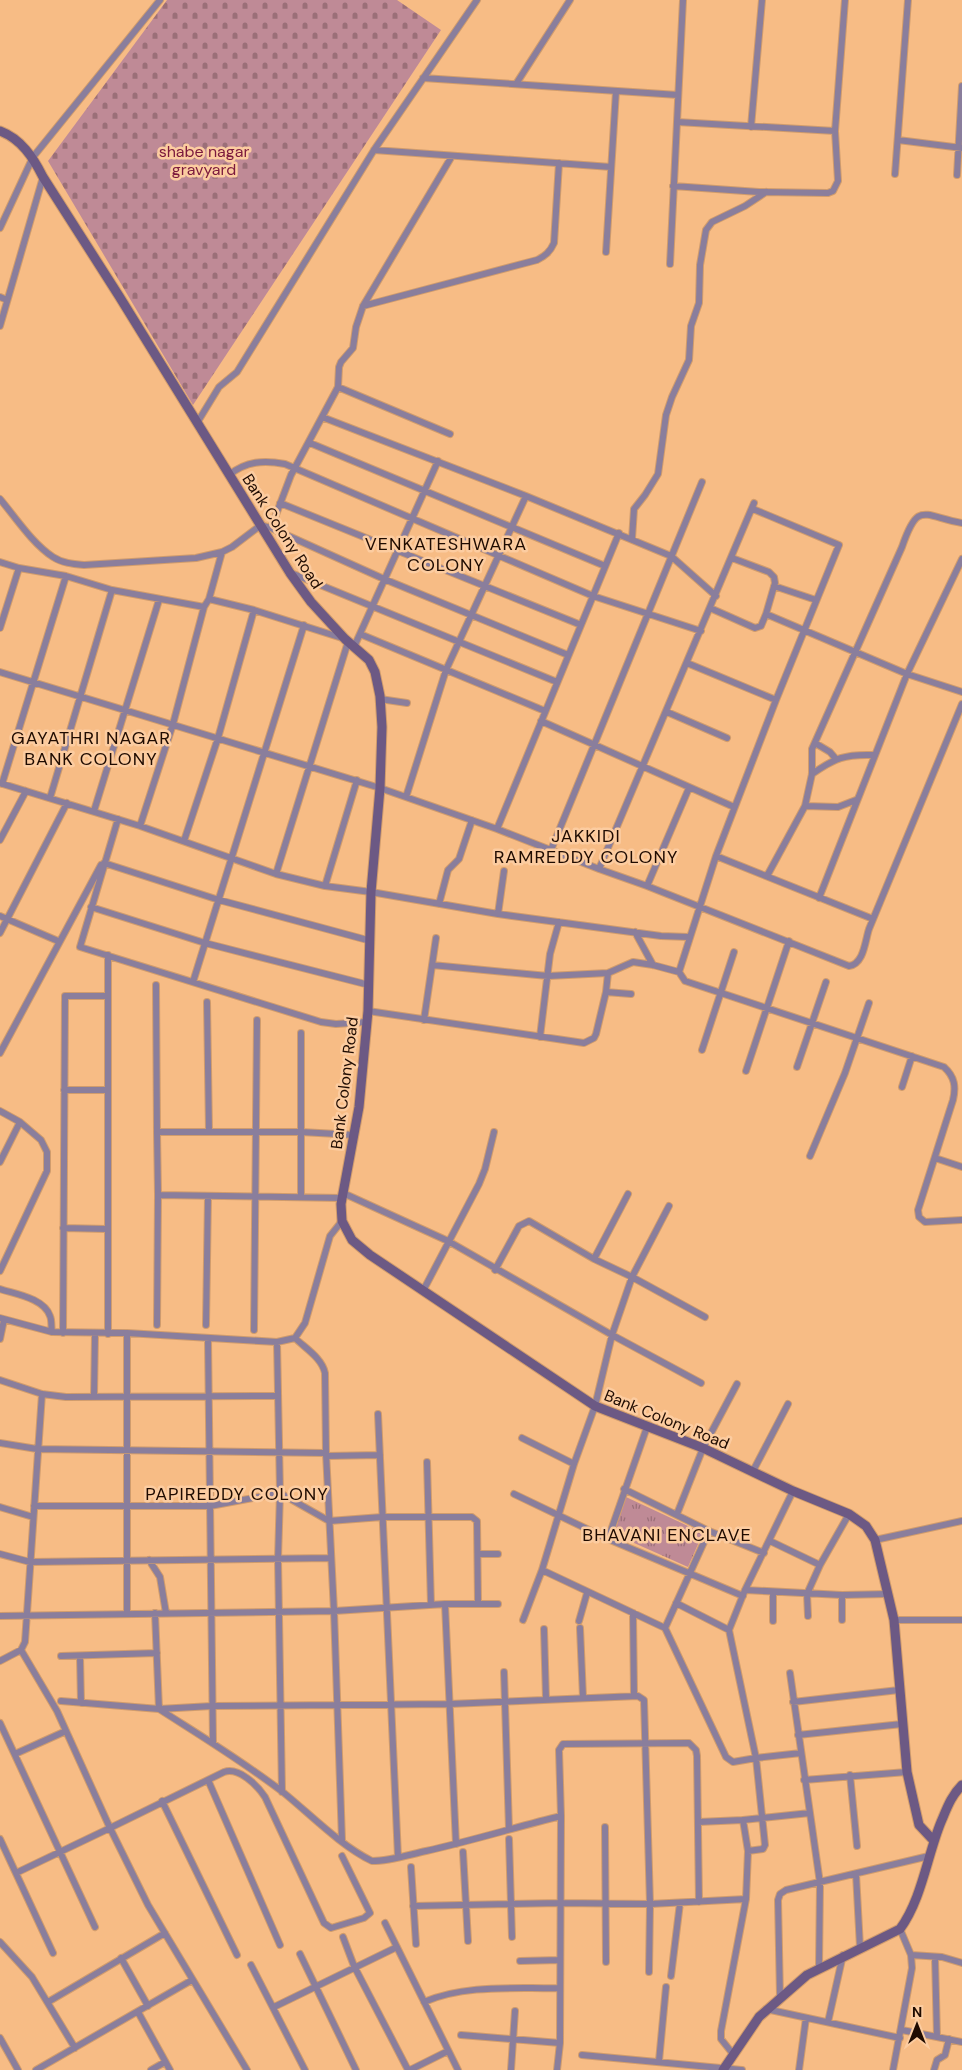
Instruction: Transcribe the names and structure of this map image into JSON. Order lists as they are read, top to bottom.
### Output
{
  "streets": {
    "street": ["Bank Colony Road"]
  },
  "districts": [
    "VENKATESHWARA COLONY",
    "GAYATHRI NAGAR BANK COLONY",
    "JAKKIDI RAMREDDY COLONY",
    "PAPIREDDY COLONY",
    "BHAVANI ENCLAVE"
  ],
  "parks": ["shabe nagar gravyard"],
  "north": "top"
}
